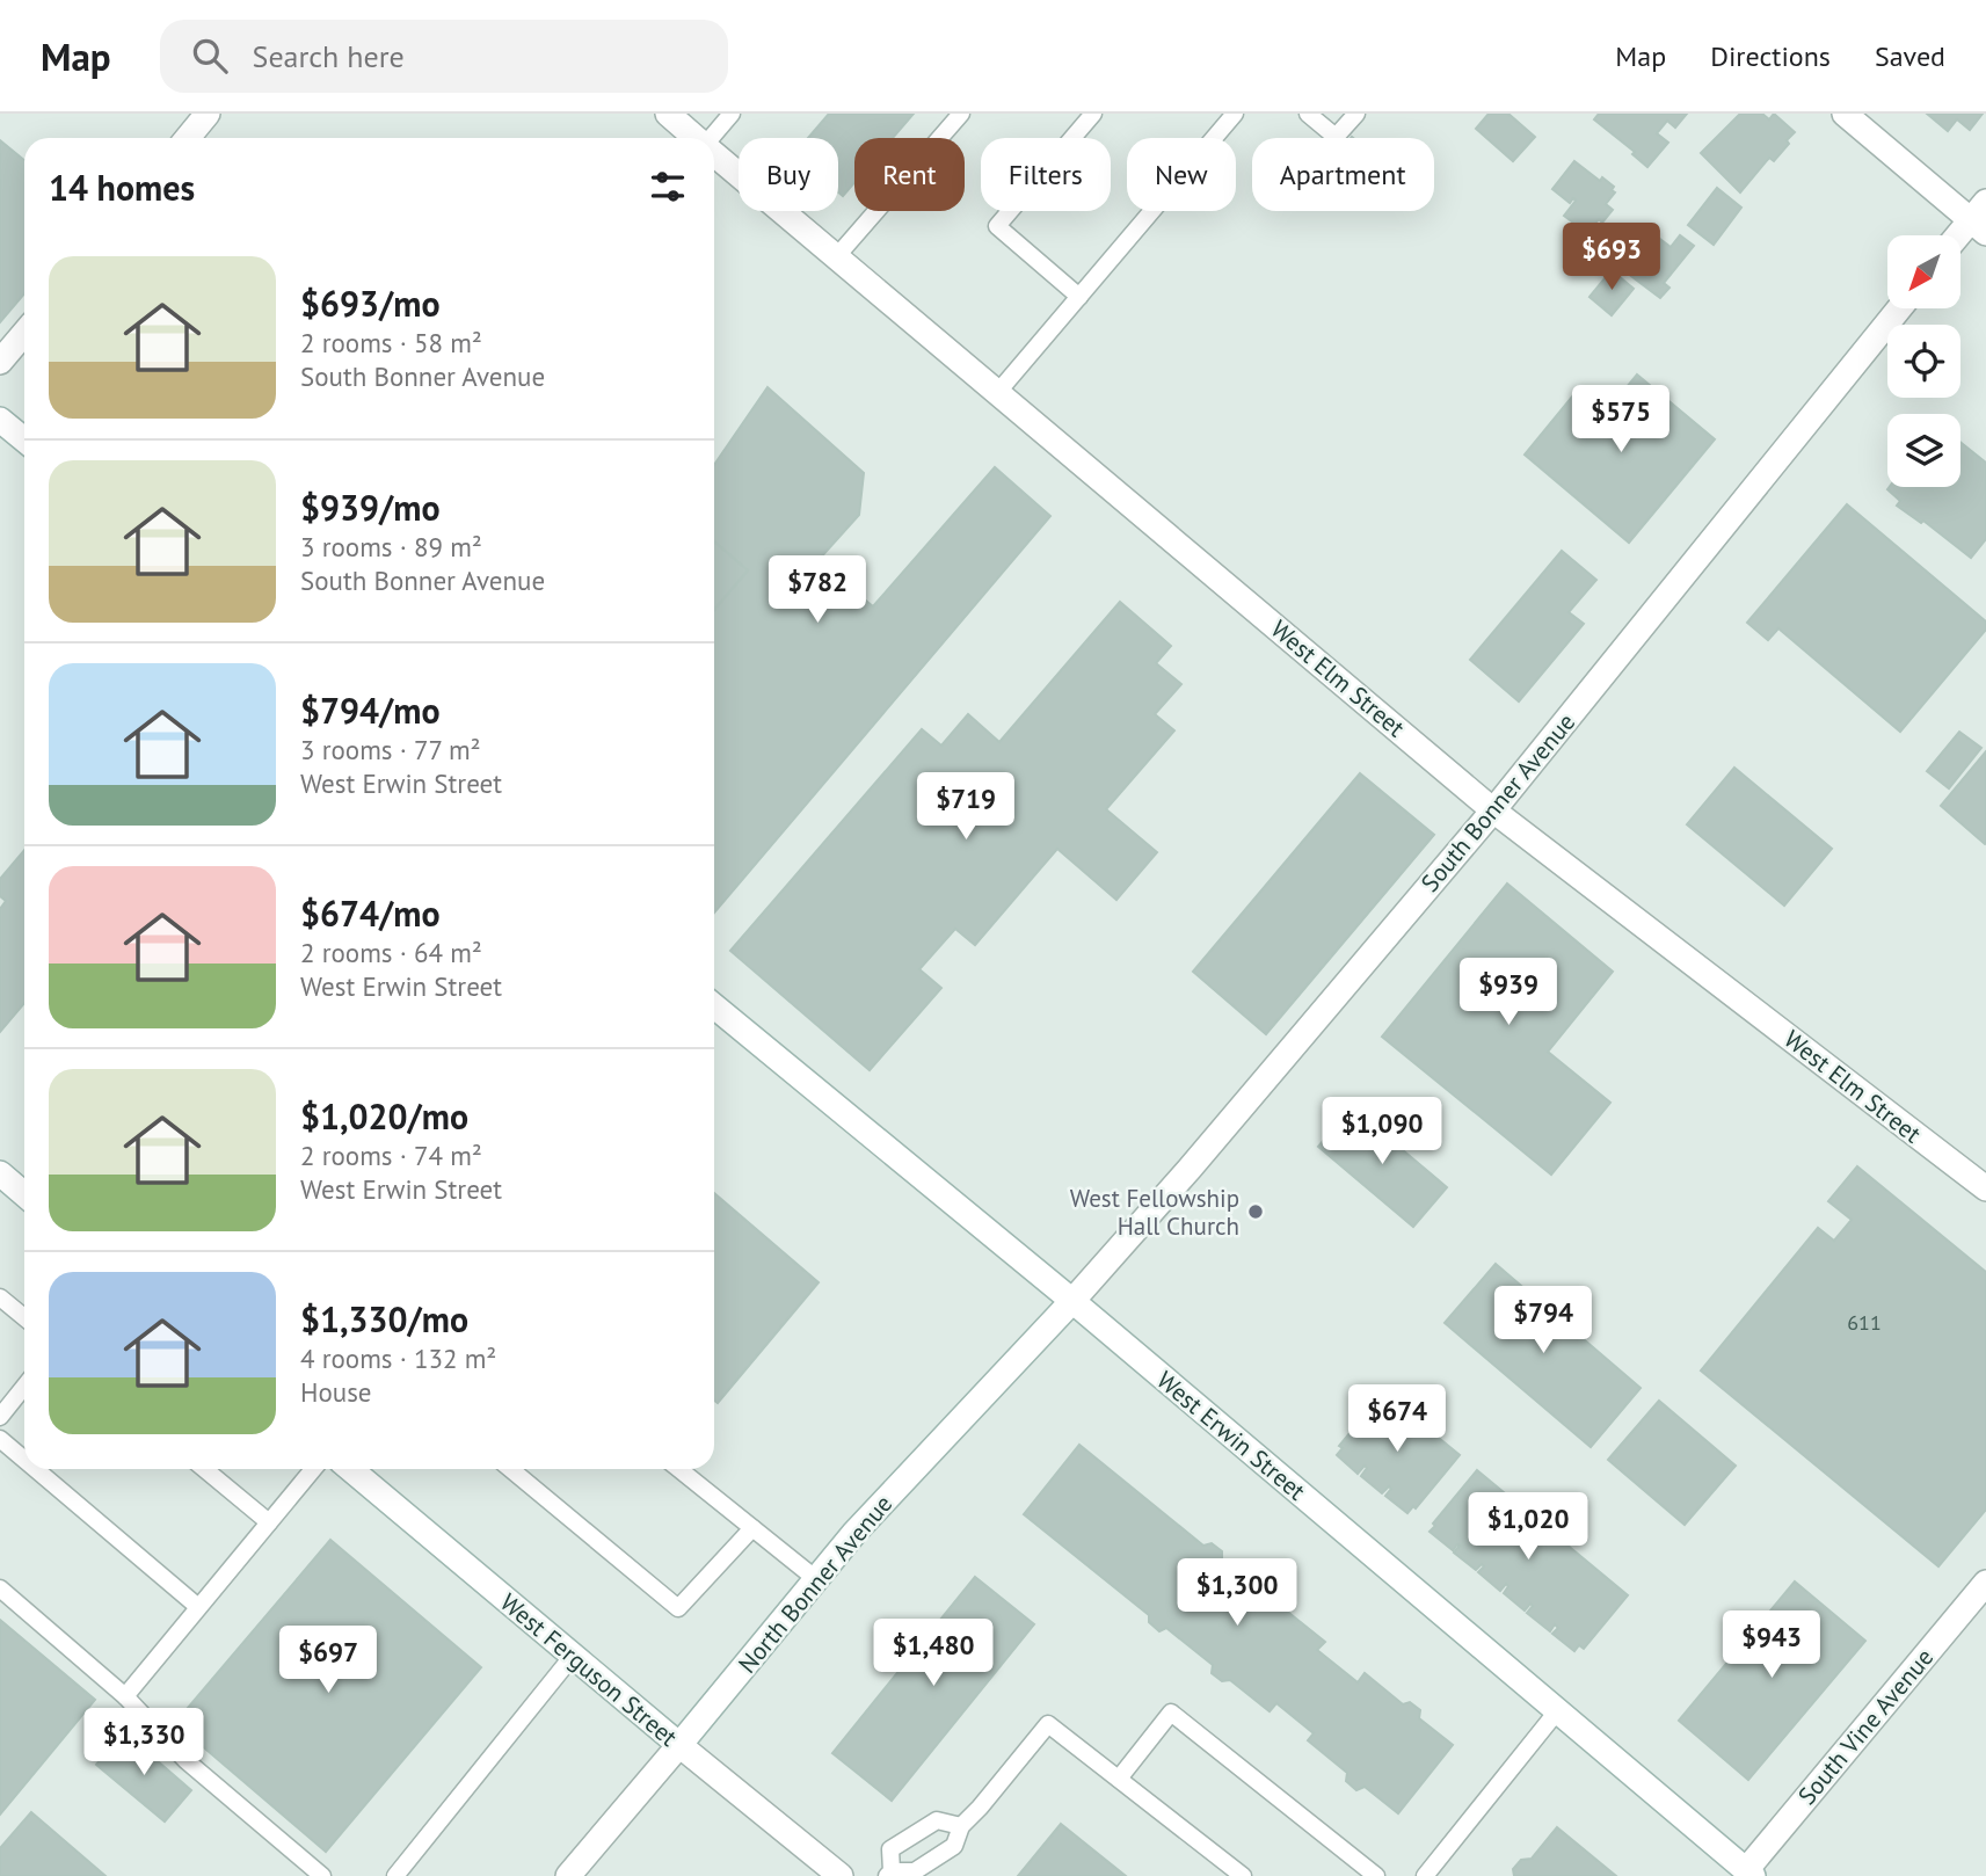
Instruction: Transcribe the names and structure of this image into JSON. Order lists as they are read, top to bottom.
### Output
{
  "streets": {
    "street": [
      "West Elm Street",
      "South Bonner Avenue",
      "West Erwin Street",
      "North Bonner Avenue",
      "West Ferguson Street",
      "South Vine Avenue"
    ]
  },
  "crossings": [
    ["West Elm Street", "South Bonner Avenue"],
    ["South Bonner Avenue", "West Erwin Street"],
    ["South Bonner Avenue", "North Bonner Avenue"],
    ["West Erwin Street", "North Bonner Avenue"],
    ["West Erwin Street", "South Vine Avenue"],
    ["North Bonner Avenue", "West Ferguson Street"]
  ],
  "places": ["West Fellowship Hall Church"],
  "house_numbers": ["611"],
  "north": "bottom left",
  "page": {
    "header": "Map",
    "search": "Search here",
    "nav": ["Map", "Directions", "Saved"],
    "chip": [
      "Buy",
      "Rent",
      "Filters",
      "New",
      "Apartment"
    ],
    "heading": "14 homes",
    "price": [
      "$693",
      "$575",
      "$782",
      "$719",
      "$939",
      "$1,090",
      "$794",
      "$674",
      "$1,020",
      "$1,300",
      "$943",
      "$1,480",
      "$697",
      "$1,330"
    ],
    "list": [
      {
        "name": "$693/mo",
        "note": "2 rooms · 58 m² · South Bonner Avenue"
      },
      {
        "name": "$939/mo",
        "note": "3 rooms · 89 m² · South Bonner Avenue"
      },
      {
        "name": "$794/mo",
        "note": "3 rooms · 77 m² · West Erwin Street"
      },
      {
        "name": "$674/mo",
        "note": "2 rooms · 64 m² · West Erwin Street"
      },
      {
        "name": "$1,020/mo",
        "note": "2 rooms · 74 m² · West Erwin Street"
      },
      {
        "name": "$1,330/mo",
        "note": "4 rooms · 132 m² · House"
      }
    ]
  }
}
